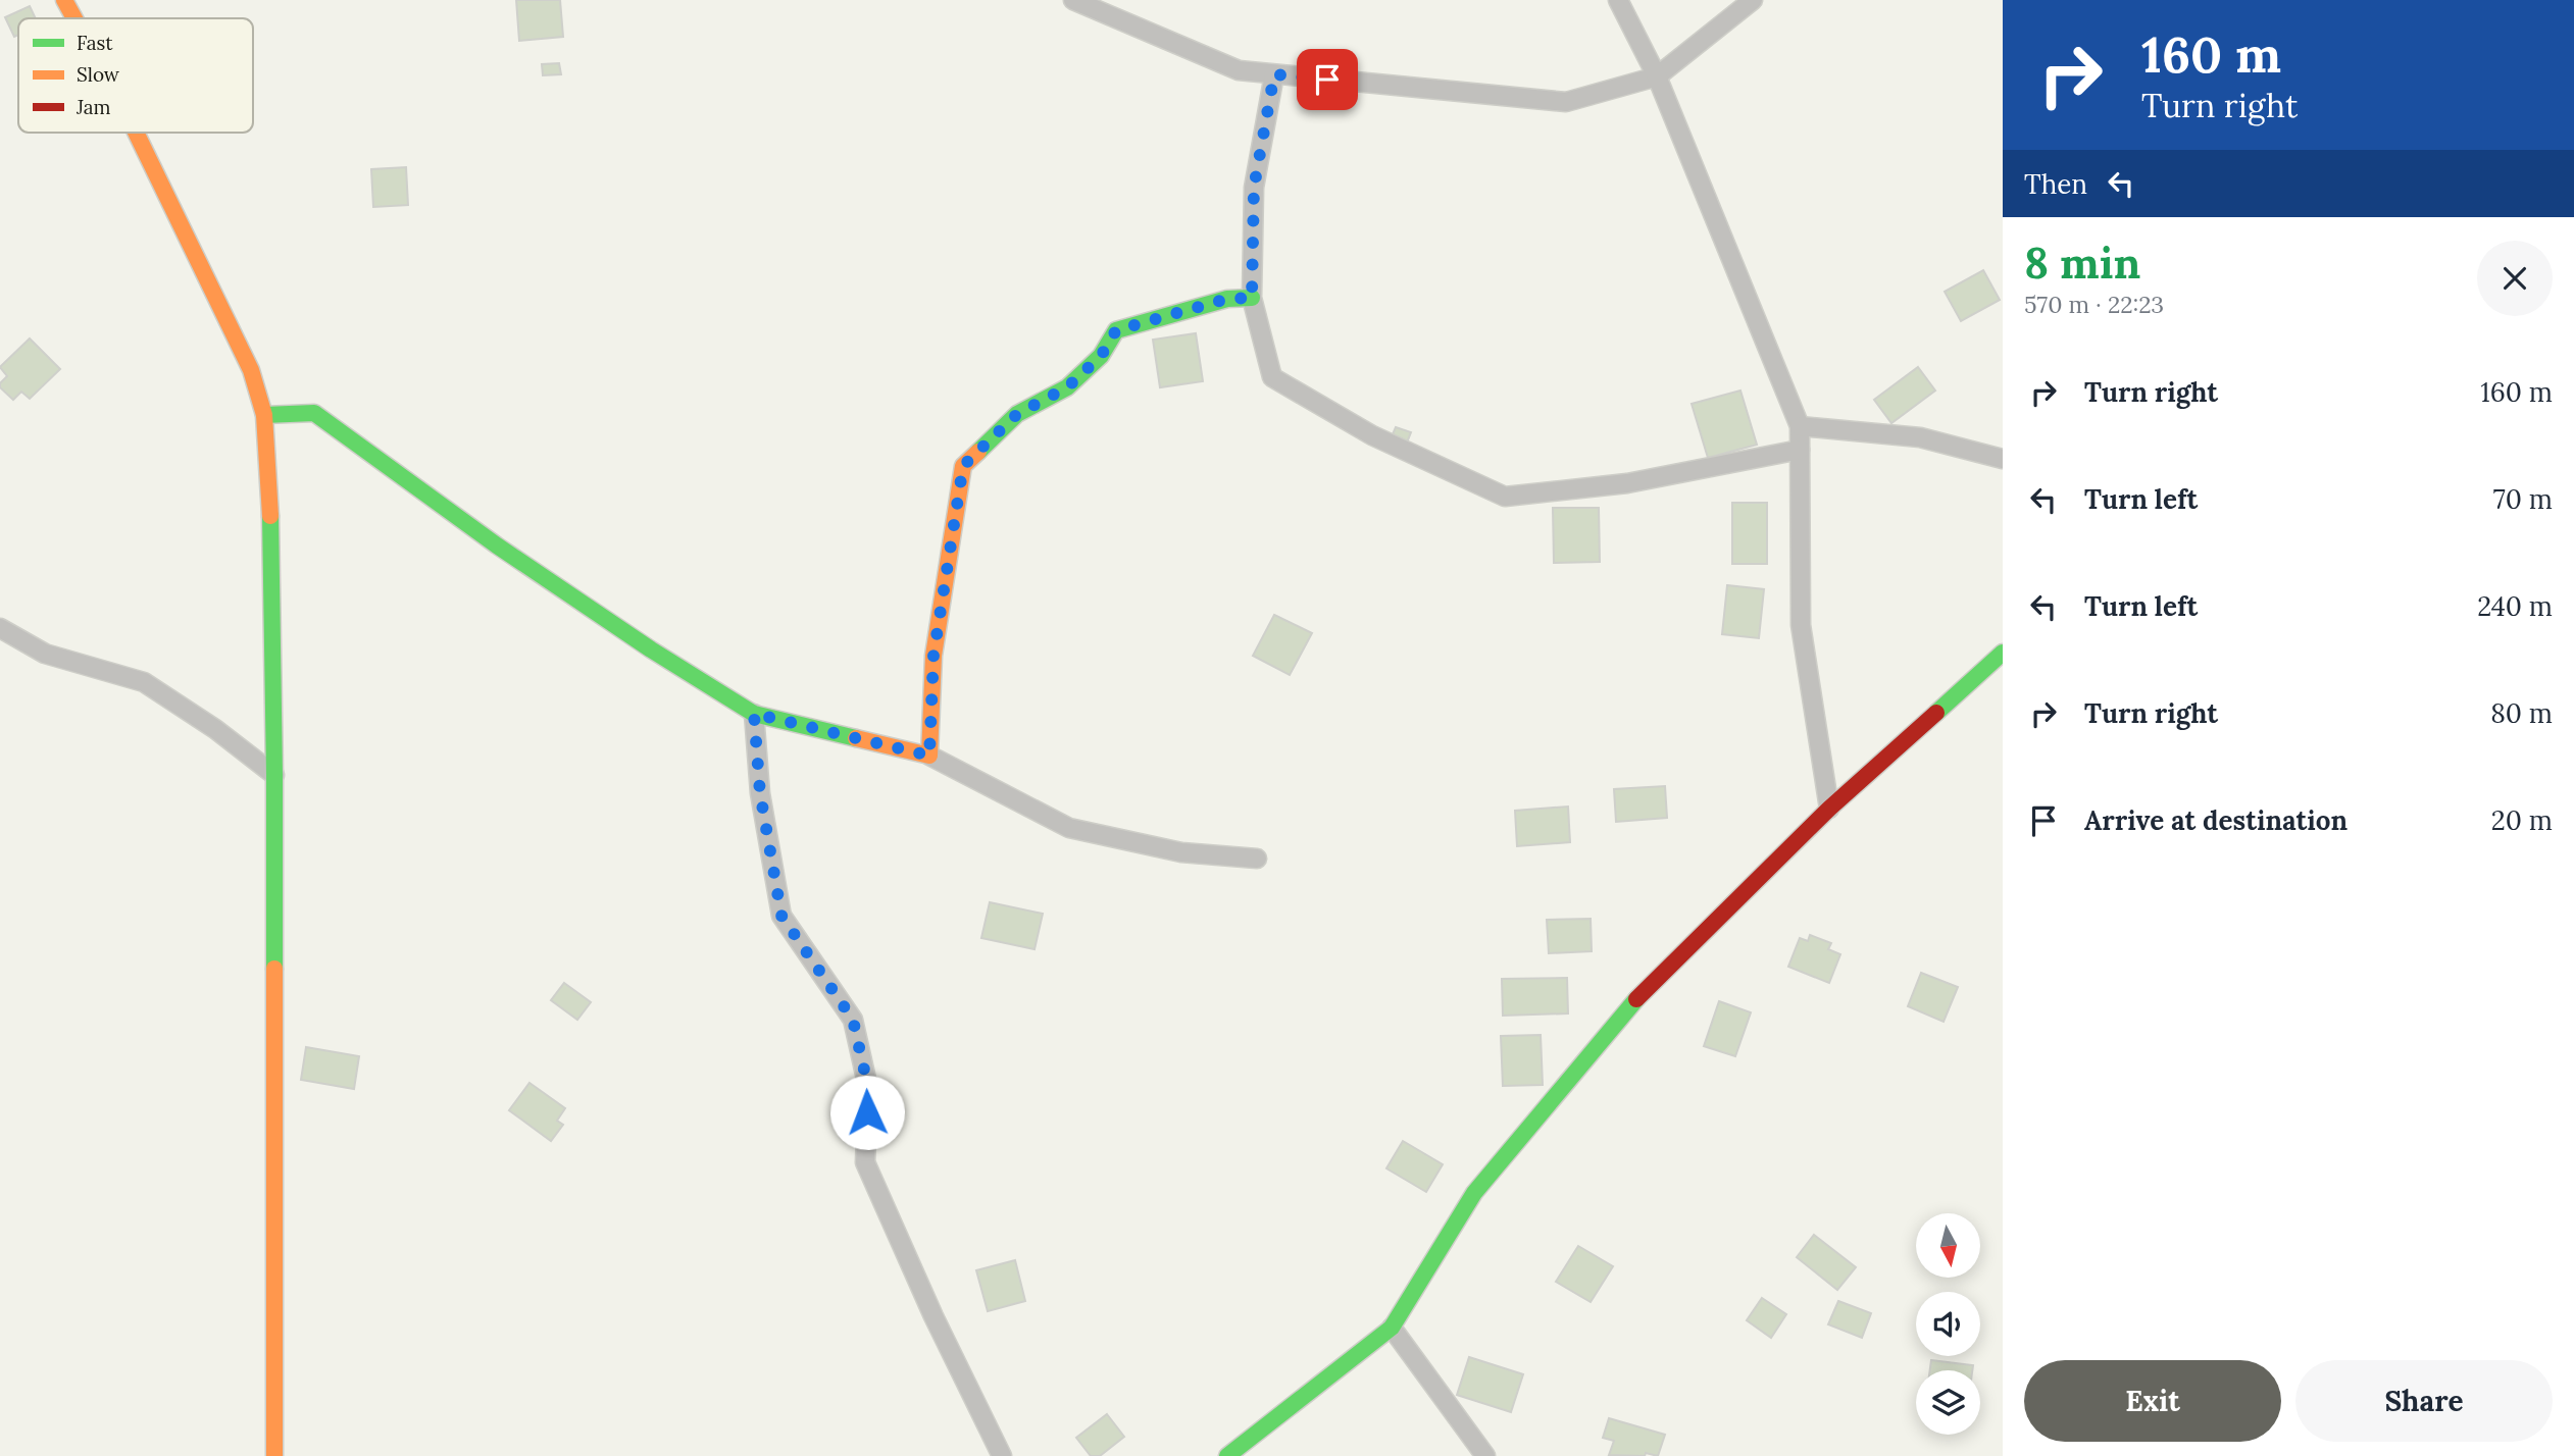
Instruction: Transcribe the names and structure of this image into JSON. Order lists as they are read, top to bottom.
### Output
{
  "legend": ["Fast", "Slow", "Jam"],
  "north": "bottom",
  "page": {
    "turn": ["160 m", "Turn right"],
    "then": "Then",
    "heading": ["8 min", "570 m · 22:23"],
    "list": [
      {
        "name": "Turn right",
        "value": "160 m"
      },
      {
        "name": "Turn left",
        "value": "70 m"
      },
      {
        "name": "Turn left",
        "value": "240 m"
      },
      {
        "name": "Turn right",
        "value": "80 m"
      },
      {
        "name": "Arrive at destination",
        "value": "20 m"
      }
    ],
    "buttons": ["Exit", "Share"]
  }
}
